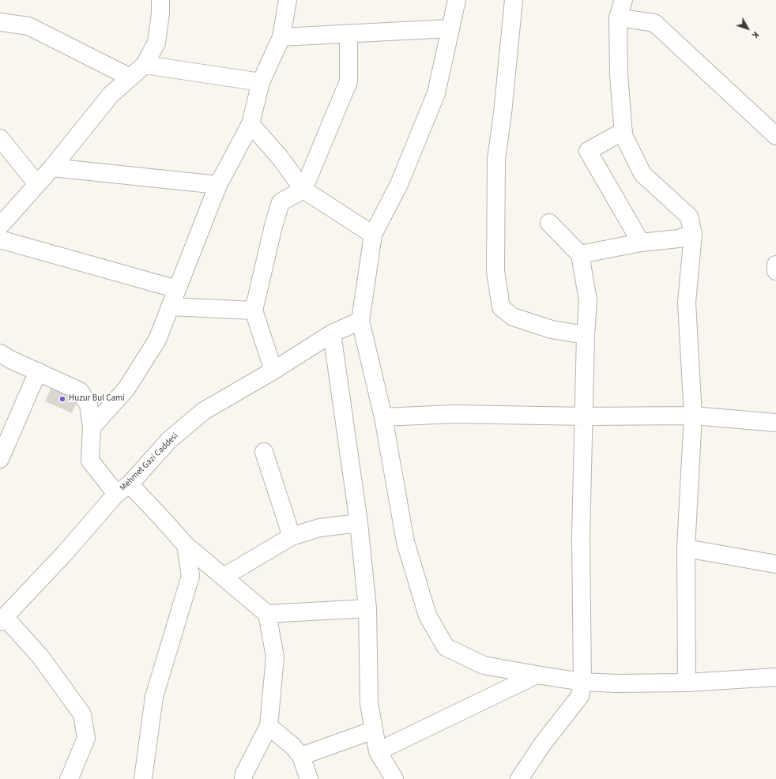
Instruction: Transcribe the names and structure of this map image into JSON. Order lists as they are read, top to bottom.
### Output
{
  "streets": {
    "street": ["Mehmet Gazi Caddesi"]
  },
  "places": ["Huzur Bul Cami"],
  "north": "bottom right"
}
